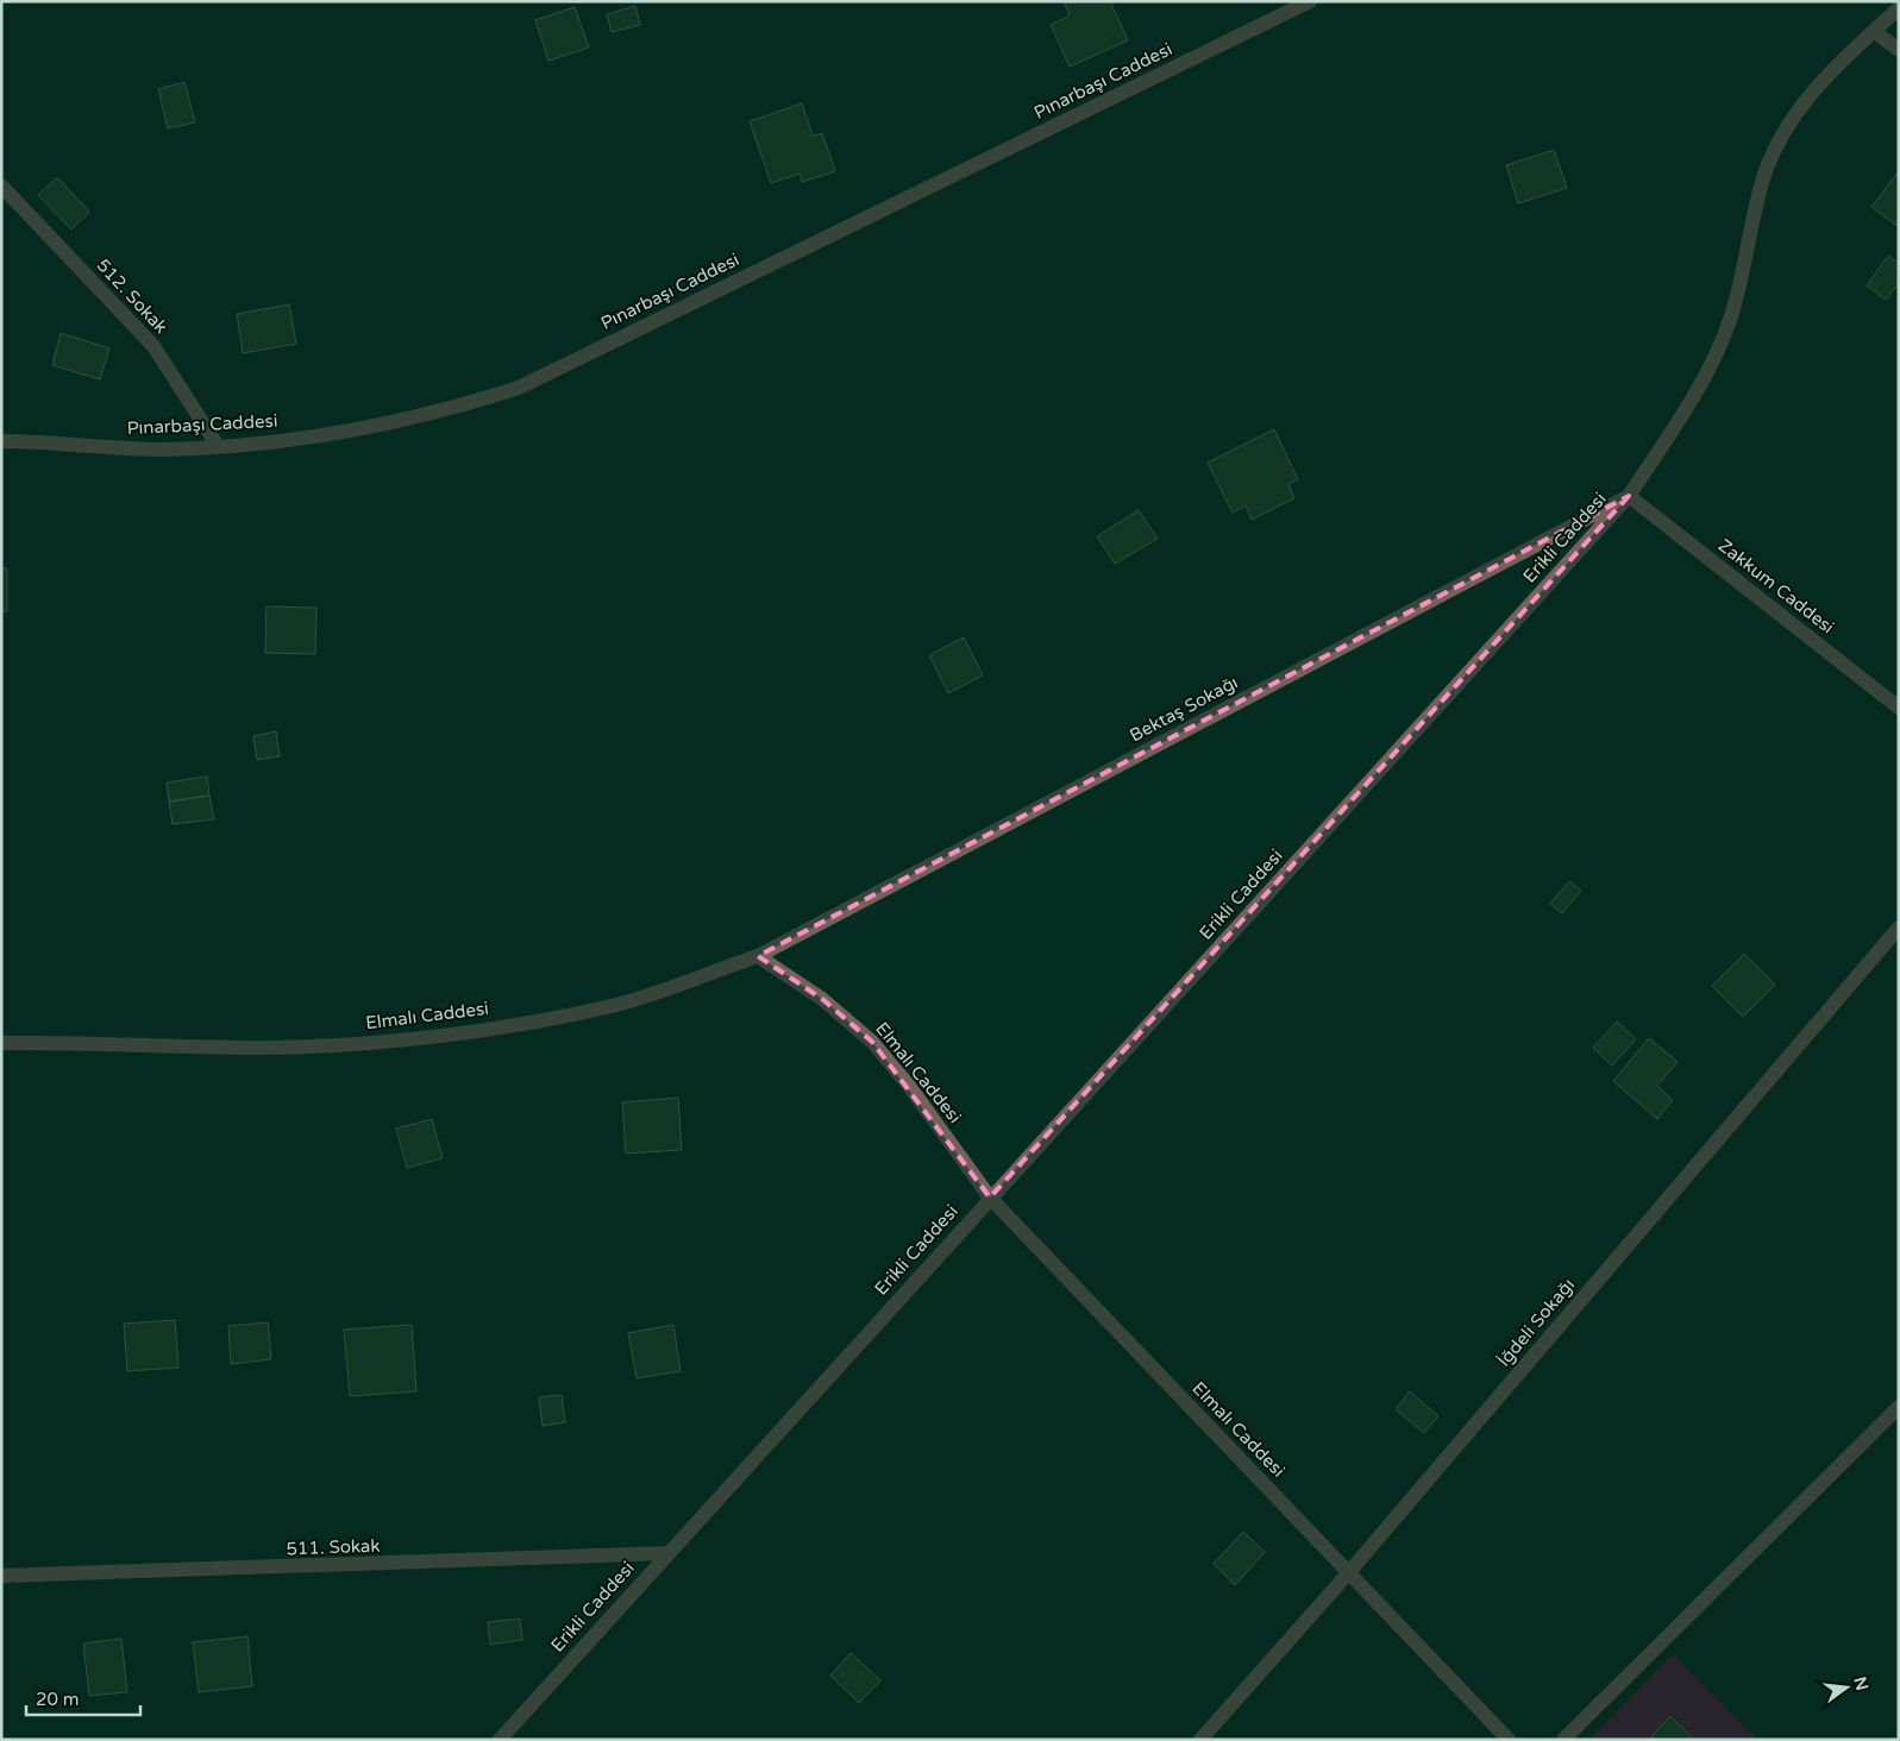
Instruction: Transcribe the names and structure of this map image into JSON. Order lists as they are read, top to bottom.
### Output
{
  "streets": {
    "street": [
      "Pınarbaşı Caddesi",
      "512. Sokak",
      "Erikli Caddesi",
      "Zakkum Caddesi",
      "Bektaş Sokağı",
      "Elmalı Caddesi",
      "İğdeli Sokağı",
      "511. Sokak"
    ]
  },
  "crossings": [
    ["Pınarbaşı Caddesi", "512. Sokak"],
    ["Erikli Caddesi", "Zakkum Caddesi"],
    ["Erikli Caddesi", "Bektaş Sokağı"],
    ["Erikli Caddesi", "Elmalı Caddesi"],
    ["Erikli Caddesi", "511. Sokak"],
    ["Zakkum Caddesi", "Bektaş Sokağı"],
    ["Bektaş Sokağı", "Elmalı Caddesi"],
    ["Elmalı Caddesi", "İğdeli Sokağı"]
  ],
  "scale_bar": "20 m",
  "north": "right"
}
